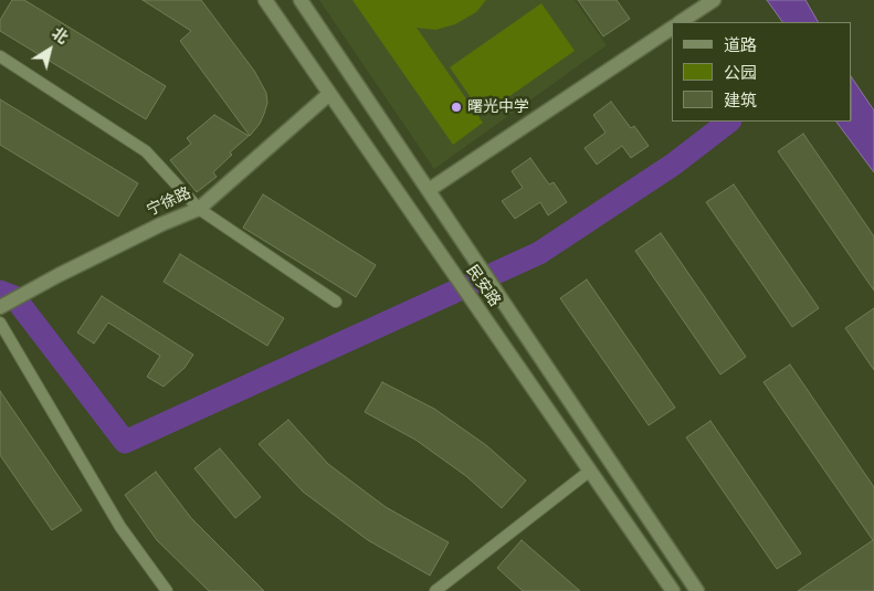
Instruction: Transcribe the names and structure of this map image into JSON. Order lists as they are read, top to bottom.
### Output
{
  "streets": {
    "main road": ["宁徐路", "民安路"]
  },
  "crossings": [
    ["宁徐路", "民安路"]
  ],
  "places": ["曙光中学"],
  "legend": ["道路", "公园", "建筑"],
  "north": "top right"
}
